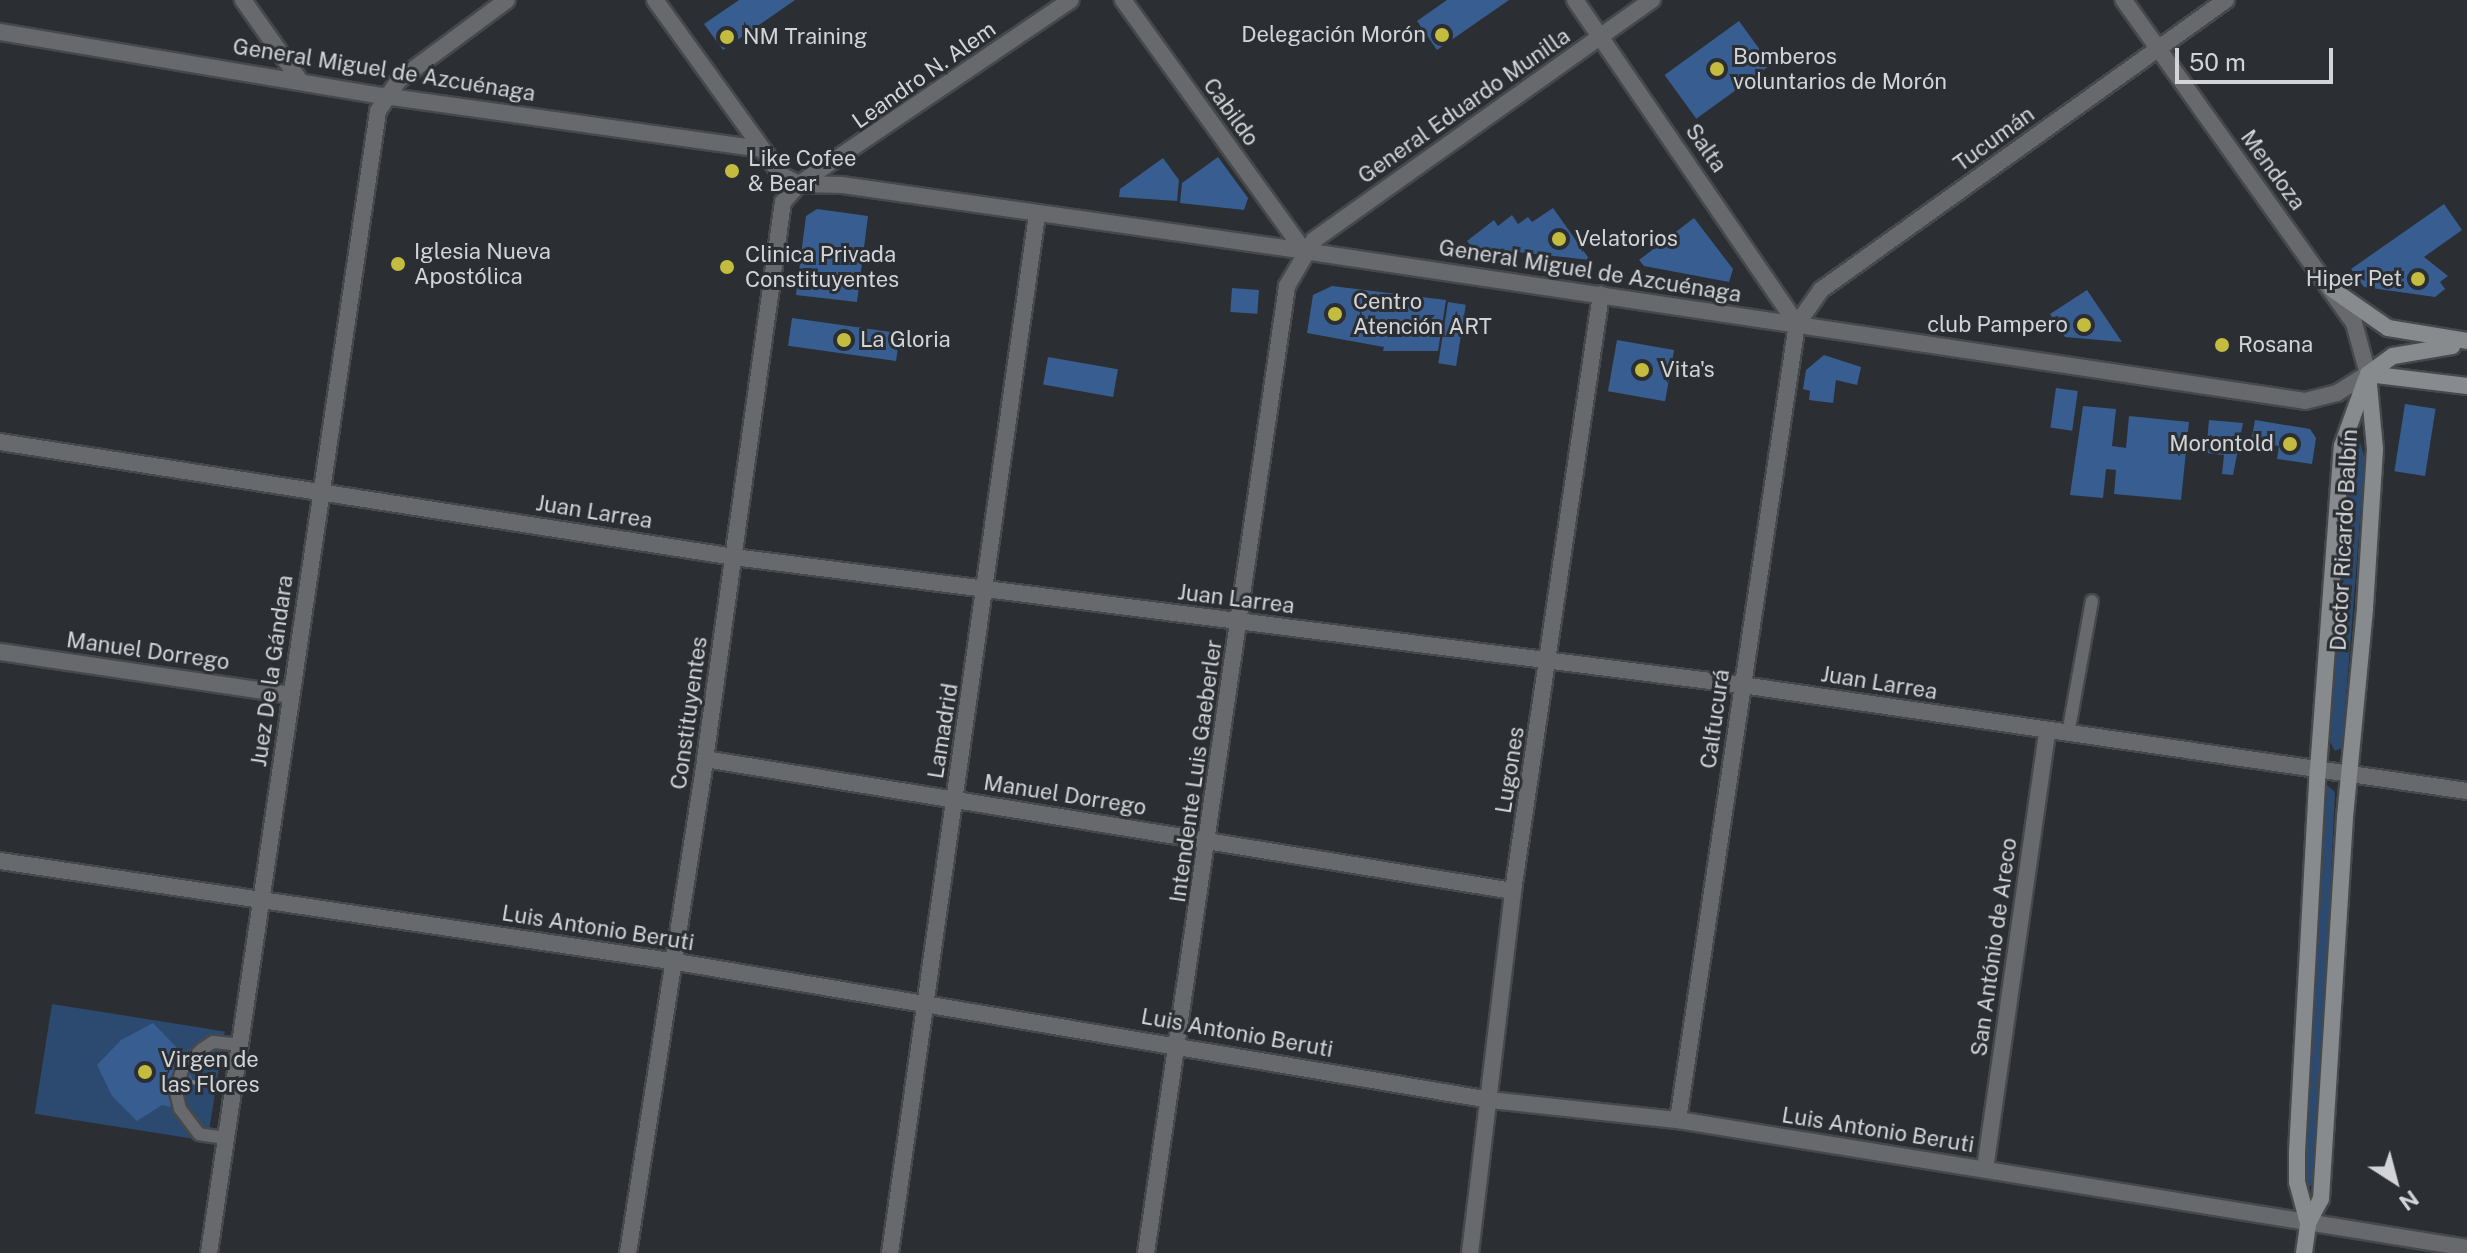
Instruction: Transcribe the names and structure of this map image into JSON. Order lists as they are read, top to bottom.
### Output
{
  "streets": {
    "main road": ["Doctor Ricardo Balbín"],
    "street": [
      "General Miguel de Azcuénaga",
      "Leandro N. Alem",
      "General Eduardo Munilla",
      "Cabildo",
      "Tucumán",
      "Salta",
      "Mendoza",
      "Juan Larrea",
      "Manuel Dorrego",
      "Juez De la Gándara",
      "Constituyentes",
      "Calfucurá",
      "Lamadrid",
      "Lugones",
      "Intendente Luis Gaeberler",
      "Luis Antonio Beruti",
      "San António de Areco"
    ]
  },
  "crossings": [
    ["General Miguel de Azcuénaga", "Leandro N. Alem"],
    ["General Miguel de Azcuénaga", "General Eduardo Munilla"],
    ["General Miguel de Azcuénaga", "Cabildo"],
    ["General Miguel de Azcuénaga", "Tucumán"],
    ["General Miguel de Azcuénaga", "Salta"],
    ["General Miguel de Azcuénaga", "Mendoza"],
    ["General Miguel de Azcuénaga", "Doctor Ricardo Balbín"],
    ["General Miguel de Azcuénaga", "Juez De la Gándara"],
    ["General Miguel de Azcuénaga", "Constituyentes"],
    ["General Miguel de Azcuénaga", "Calfucurá"],
    ["General Miguel de Azcuénaga", "Lamadrid"],
    ["General Miguel de Azcuénaga", "Lugones"],
    ["General Miguel de Azcuénaga", "Intendente Luis Gaeberler"],
    ["Leandro N. Alem", "Constituyentes"],
    ["General Eduardo Munilla", "Cabildo"],
    ["General Eduardo Munilla", "Salta"],
    ["General Eduardo Munilla", "Intendente Luis Gaeberler"],
    ["Cabildo", "Intendente Luis Gaeberler"],
    ["Tucumán", "Salta"],
    ["Tucumán", "Mendoza"],
    ["Tucumán", "Calfucurá"],
    ["Salta", "Calfucurá"],
    ["Mendoza", "Doctor Ricardo Balbín"],
    ["Juan Larrea", "Doctor Ricardo Balbín"],
    ["Juan Larrea", "Juez De la Gándara"],
    ["Juan Larrea", "Constituyentes"],
    ["Juan Larrea", "Calfucurá"],
    ["Juan Larrea", "Lamadrid"],
    ["Juan Larrea", "Lugones"],
    ["Juan Larrea", "Intendente Luis Gaeberler"],
    ["Juan Larrea", "San António de Areco"],
    ["Doctor Ricardo Balbín", "Luis Antonio Beruti"],
    ["Manuel Dorrego", "Juez De la Gándara"],
    ["Manuel Dorrego", "Constituyentes"],
    ["Manuel Dorrego", "Lamadrid"],
    ["Manuel Dorrego", "Lugones"],
    ["Manuel Dorrego", "Intendente Luis Gaeberler"],
    ["Juez De la Gándara", "Luis Antonio Beruti"],
    ["Constituyentes", "Luis Antonio Beruti"],
    ["Calfucurá", "Luis Antonio Beruti"],
    ["Lamadrid", "Luis Antonio Beruti"],
    ["Lugones", "Luis Antonio Beruti"],
    ["Intendente Luis Gaeberler", "Luis Antonio Beruti"],
    ["Luis Antonio Beruti", "San António de Areco"]
  ],
  "places": [
    "Delegación Morón",
    "NM Training",
    "Bomberos voluntarios de Morón",
    "Like Cofee & Bear",
    "Velatorios",
    "Iglesia Nueva Apostólica",
    "Clinica Privada Constituyentes",
    "Hiper Pet",
    "Centro Atención ART",
    "club Pampero",
    "La Gloria",
    "Rosana",
    "Vita's",
    "Morontold",
    "Virgen de las Flores"
  ],
  "scale_bar": "50 m",
  "north": "bottom right"
}
